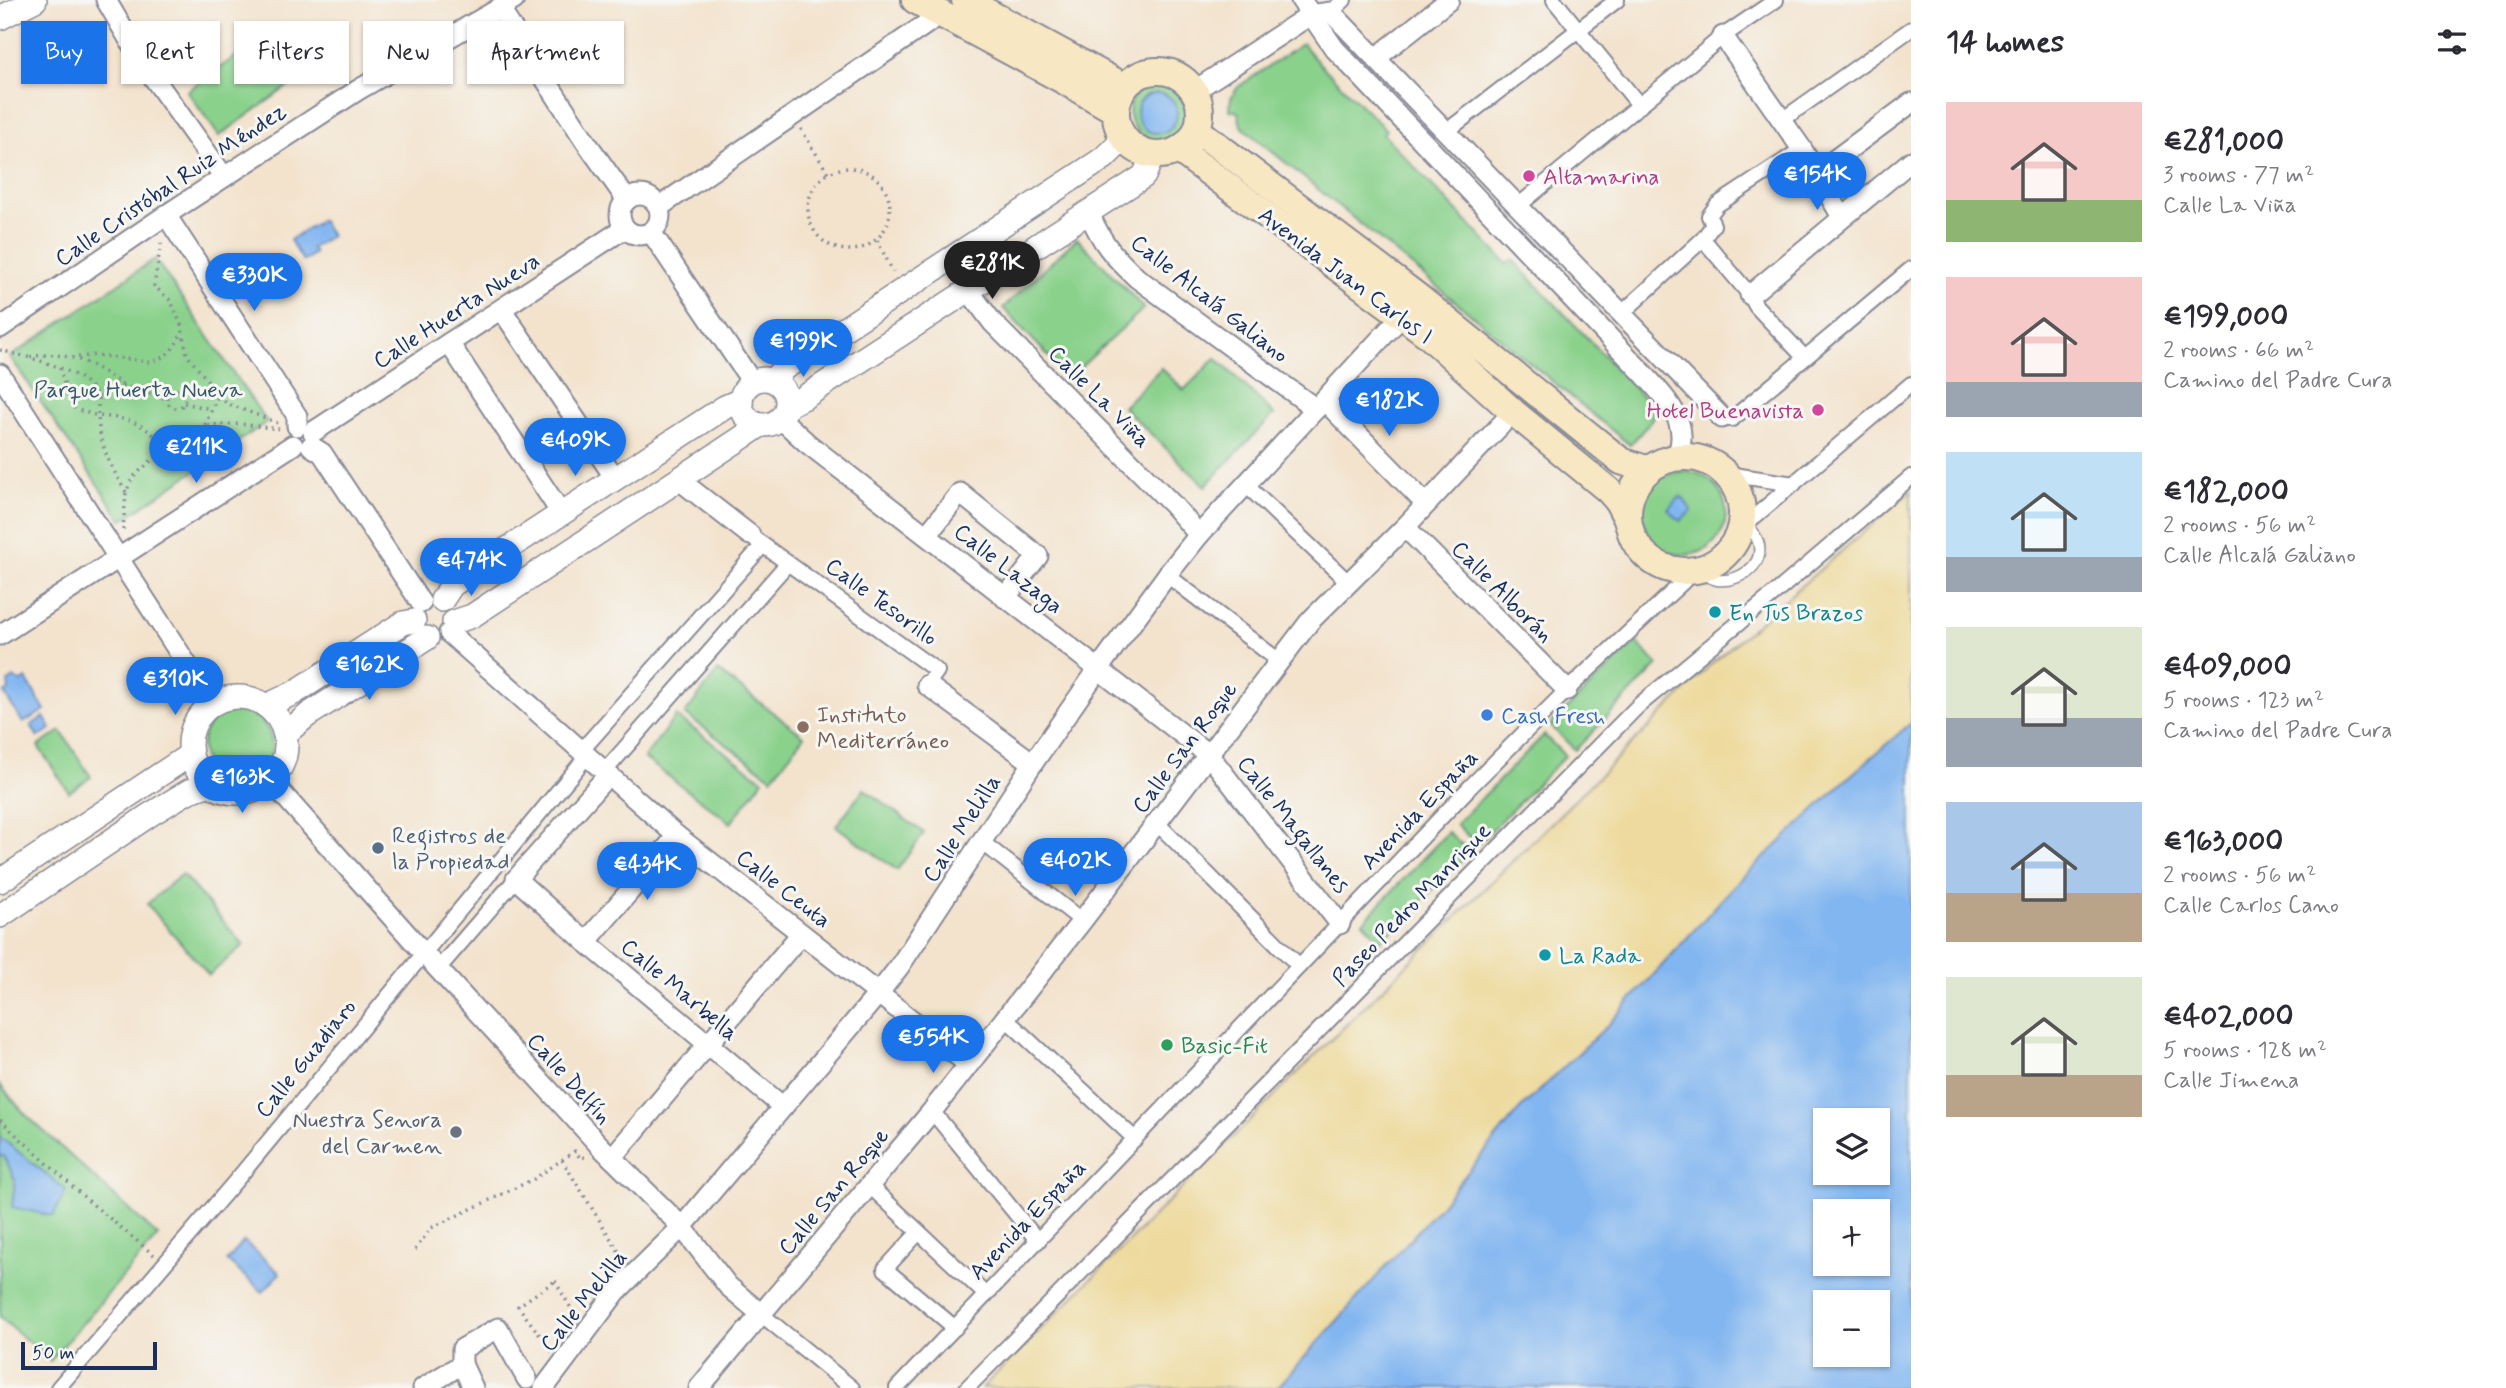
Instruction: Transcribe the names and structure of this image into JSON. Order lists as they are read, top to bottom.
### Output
{
  "streets": {
    "main road": ["Avenida Juan Carlos I"],
    "street": [
      "Calle Cristóbal Ruiz Méndez",
      "Calle Alcalá Galiano",
      "Calle Huerta Nueva",
      "Calle La Viña",
      "Calle Lazaga",
      "Calle Alborán",
      "Calle Tesorillo",
      "Calle San Roque",
      "Avenida España",
      "Calle Magallanes",
      "Calle Melilla",
      "Calle Ceuta",
      "Paseo Pedro Manrique",
      "Calle Marbella",
      "Calle Guadiaro",
      "Calle Delfín"
    ]
  },
  "crossings": [
    ["Calle Cristóbal Ruiz Méndez", "Calle Ceuta"],
    ["Avenida Juan Carlos I", "Calle San Roque"],
    ["Avenida Juan Carlos I", "Avenida España"],
    ["Avenida Juan Carlos I", "Calle Melilla"],
    ["Calle Alcalá Galiano", "Calle San Roque"],
    ["Calle Alcalá Galiano", "Calle Melilla"],
    ["Calle Huerta Nueva", "Calle Ceuta"],
    ["Calle La Viña", "Calle Melilla"],
    ["Calle Lazaga", "Calle San Roque"],
    ["Calle Lazaga", "Calle Magallanes"],
    ["Calle Lazaga", "Calle Melilla"],
    ["Calle Alborán", "Calle San Roque"],
    ["Calle Alborán", "Avenida España"],
    ["Calle Tesorillo", "Calle Melilla"],
    ["Calle Tesorillo", "Calle Guadiaro"],
    ["Calle San Roque", "Calle Magallanes"],
    ["Calle San Roque", "Calle Ceuta"],
    ["Calle San Roque", "Calle Delfín"],
    ["Avenida España", "Calle Magallanes"],
    ["Calle Melilla", "Calle Ceuta"],
    ["Calle Melilla", "Calle Marbella"],
    ["Calle Melilla", "Calle Delfín"],
    ["Calle Ceuta", "Calle Guadiaro"],
    ["Calle Guadiaro", "Calle Delfín"]
  ],
  "parks": ["Parque Huerta Nueva"],
  "places": [
    "Altamarina",
    "Hotel Buenavista",
    "En Tus Brazos",
    "Cash Fresh",
    "Instituto Mediterráneo",
    "Registros de la Propiedad",
    "La Rada",
    "Basic-Fit",
    "Nuestra Senora del Carmen"
  ],
  "scale_bar": "50 m",
  "page": {
    "heading": "14 homes",
    "chip": [
      "Buy",
      "Rent",
      "Filters",
      "New",
      "Apartment"
    ],
    "list": [
      {
        "name": "€281,000",
        "note": "3 rooms · 77 m² · Calle La Viña"
      },
      {
        "name": "€199,000",
        "note": "2 rooms · 66 m² · Camino del Padre Cura"
      },
      {
        "name": "€182,000",
        "note": "2 rooms · 56 m² · Calle Alcalá Galiano"
      },
      {
        "name": "€409,000",
        "note": "5 rooms · 123 m² · Camino del Padre Cura"
      },
      {
        "name": "€163,000",
        "note": "2 rooms · 56 m² · Calle Carlos Cano"
      },
      {
        "name": "€402,000",
        "note": "5 rooms · 128 m² · Calle Jimena"
      }
    ],
    "price": [
      "€154K",
      "€281K",
      "€330K",
      "€199K",
      "€182K",
      "€409K",
      "€211K",
      "€474K",
      "€162K",
      "€310K",
      "€163K",
      "€402K",
      "€434K",
      "€554K"
    ],
    "map_buttons": ["+", "−"],
    "scale": "50 m"
  }
}
